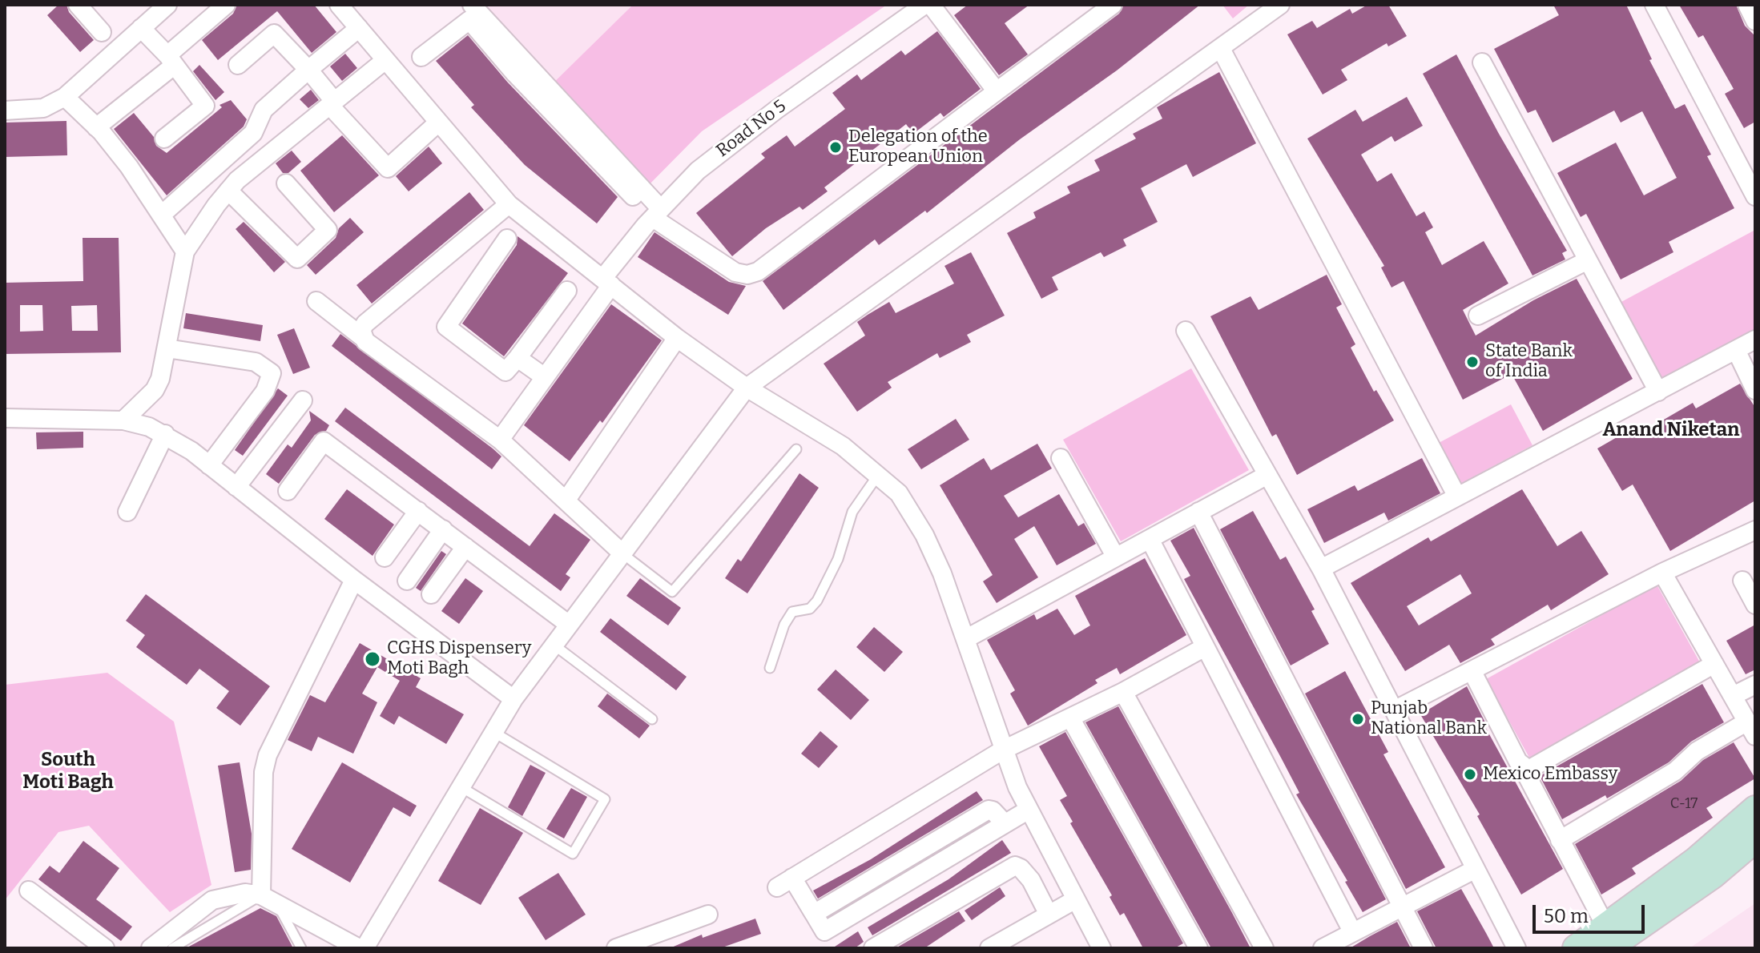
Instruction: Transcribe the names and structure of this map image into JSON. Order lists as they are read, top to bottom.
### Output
{
  "streets": {
    "street": ["Road No 5"]
  },
  "districts": ["Anand Niketan", "South Moti Bagh"],
  "places": [
    "Delegation of the European Union",
    "State Bank of India",
    "CGHS Dispensery Moti Bagh",
    "Punjab National Bank",
    "Mexico Embassy"
  ],
  "house_numbers": ["C-17"],
  "scale_bar": "50 m"
}
